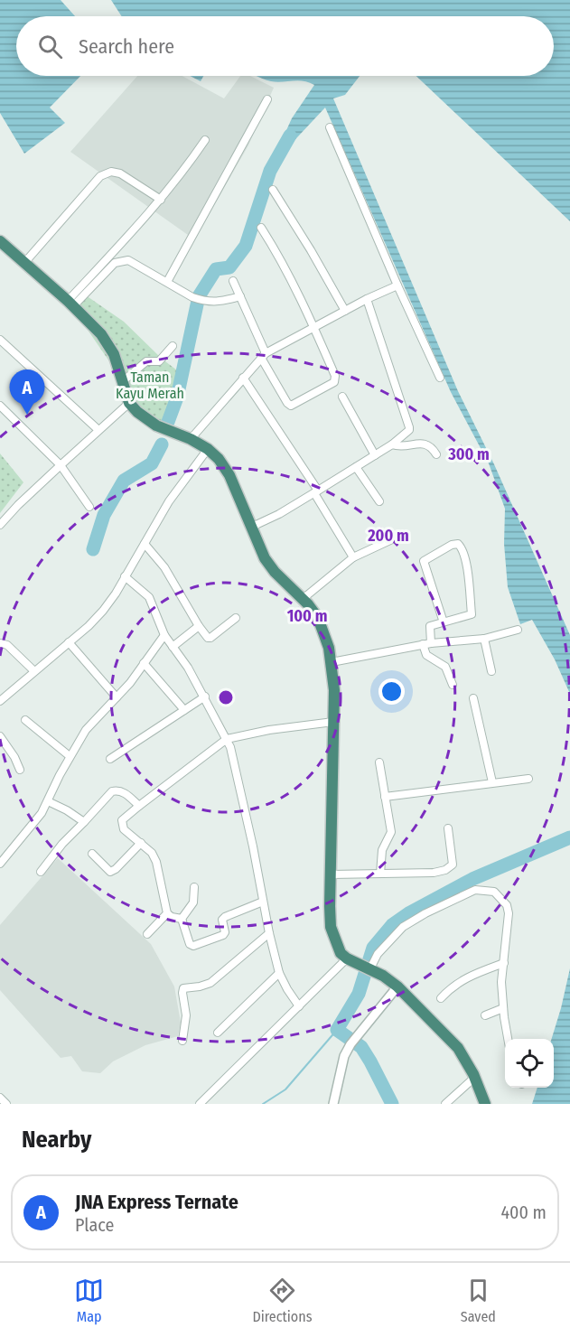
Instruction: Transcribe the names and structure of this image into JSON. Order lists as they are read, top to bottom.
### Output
{
  "parks": ["Taman Kayu Merah"],
  "page": {
    "search": "Search here",
    "pins": "A",
    "heading": "Nearby",
    "list": [
      {
        "mark": "A",
        "name": "JNA Express Ternate",
        "note": "Place",
        "value": "400 m"
      }
    ],
    "nav": ["Map", "Directions", "Saved"]
  },
  "rings": ["300 m", "200 m", "100 m"]
}
